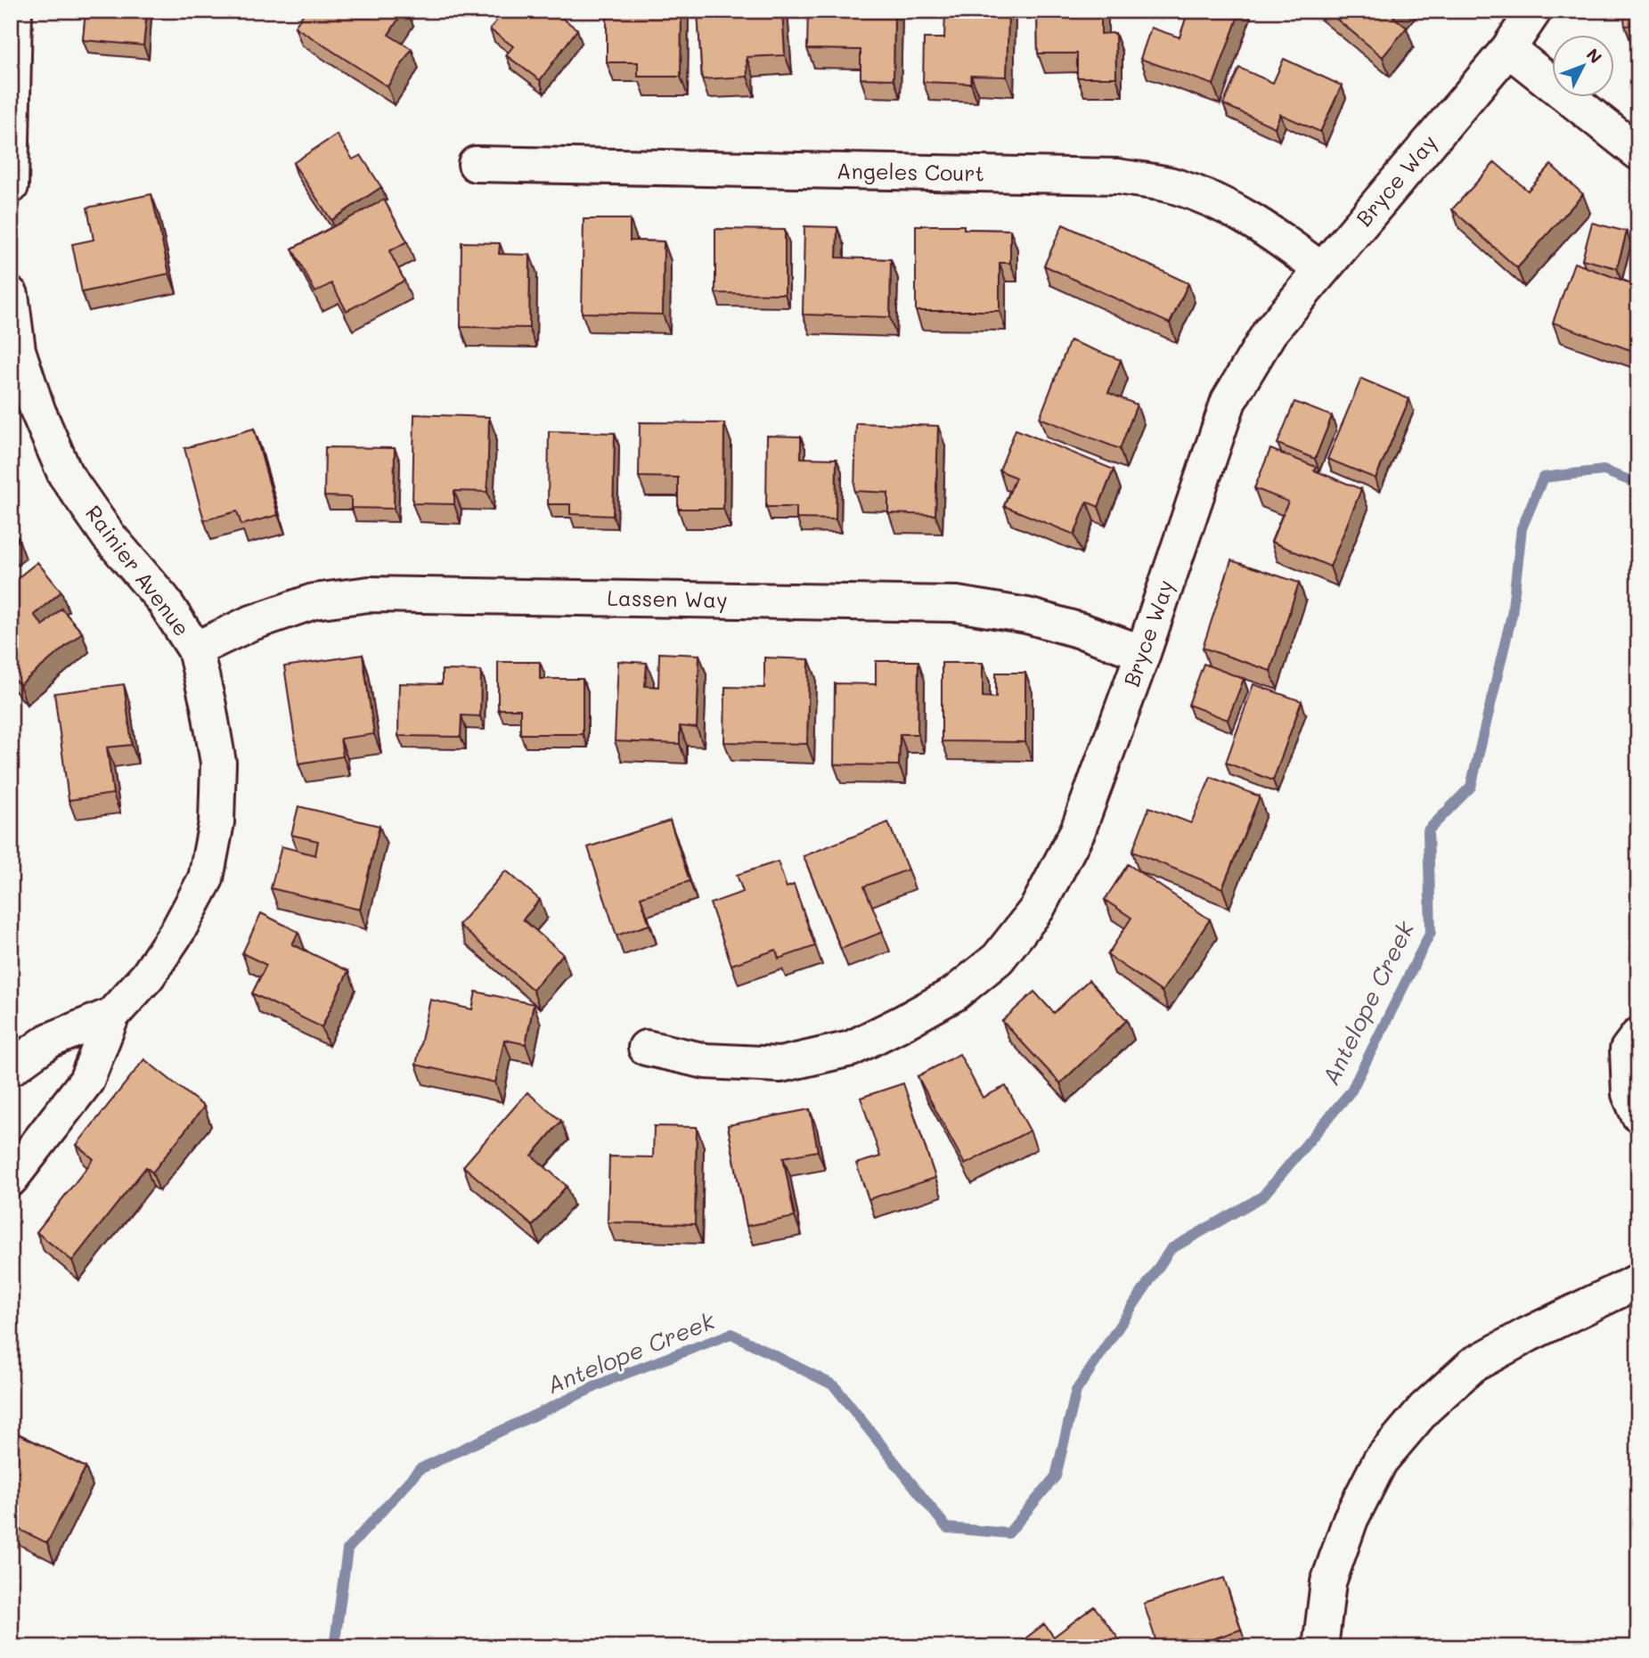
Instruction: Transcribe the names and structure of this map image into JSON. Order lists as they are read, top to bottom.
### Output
{
  "streets": {
    "street": [
      "Angeles Court",
      "Bryce Way",
      "Rainier Avenue",
      "Lassen Way"
    ]
  },
  "crossings": [
    ["Angeles Court", "Bryce Way"],
    ["Bryce Way", "Lassen Way"],
    ["Rainier Avenue", "Lassen Way"]
  ],
  "water": ["Antelope Creek"],
  "north": "top right"
}
